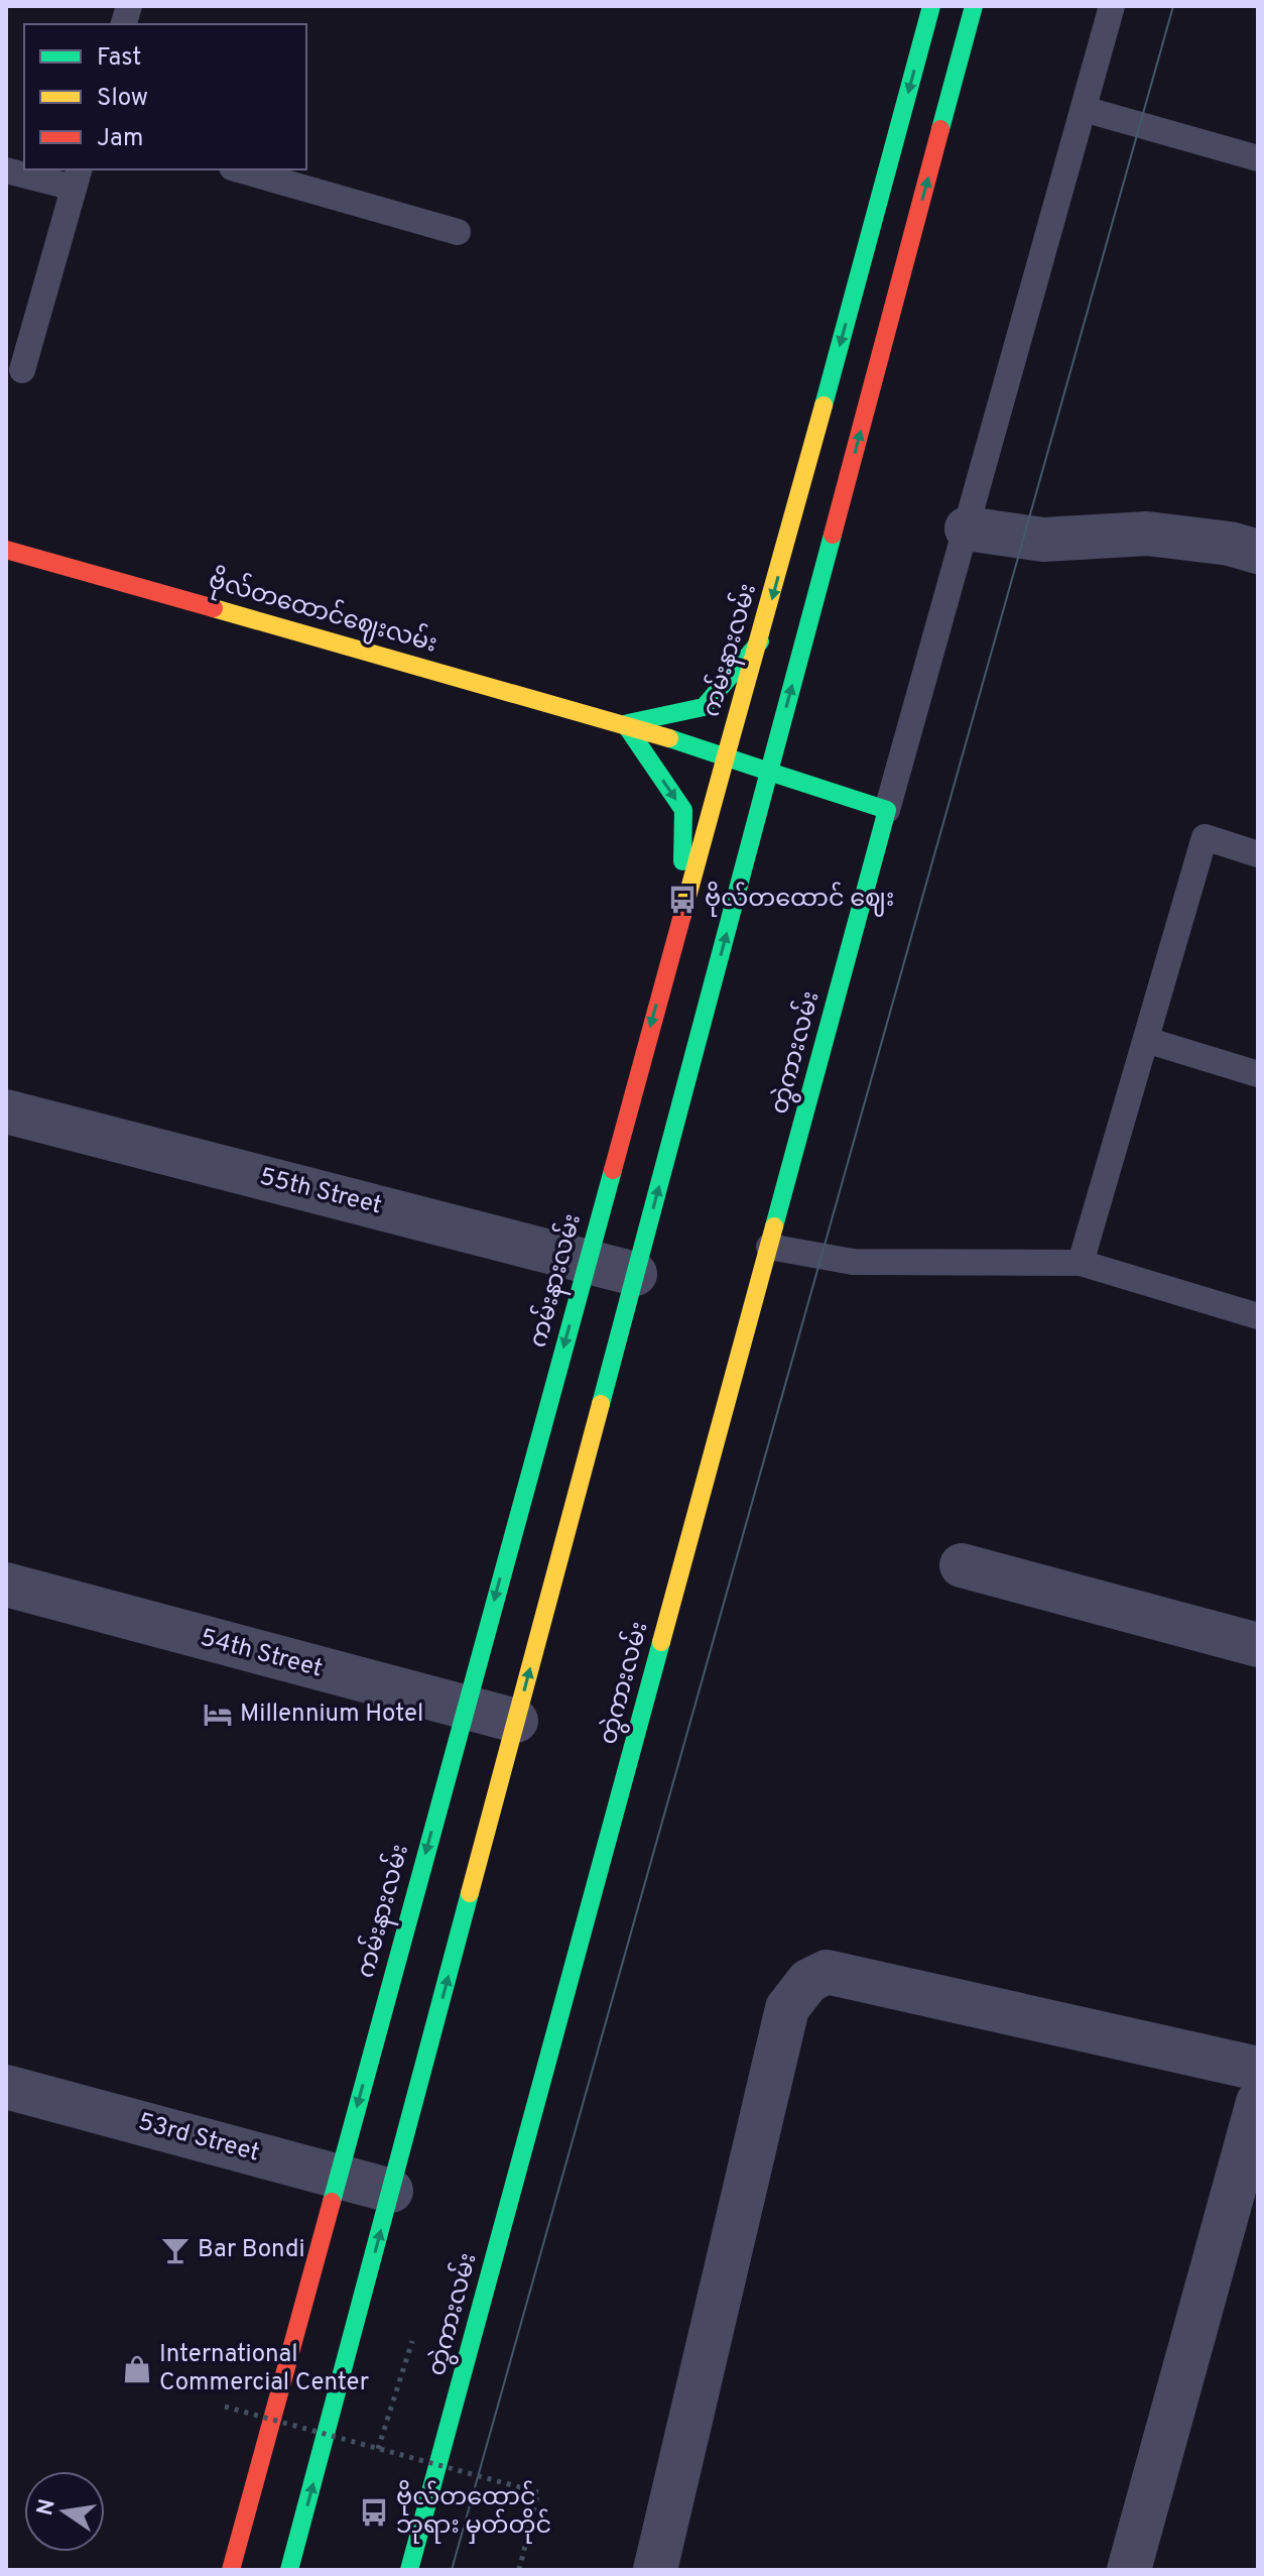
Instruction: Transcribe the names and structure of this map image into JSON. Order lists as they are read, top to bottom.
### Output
{
  "streets": {
    "main road": ["ဗိုလ်တထောင်ဈေးလမ်း", "ကမ်းနားလမ်း", "တွဲကားလမ်း"],
    "street": ["55th Street", "54th Street", "53rd Street"]
  },
  "crossings": [
    ["ဗိုလ်တထောင်ဈေးလမ်း", "ကမ်းနားလမ်း"],
    ["ကမ်းနားလမ်း", "55th Street"],
    ["ကမ်းနားလမ်း", "54th Street"],
    ["ကမ်းနားလမ်း", "53rd Street"]
  ],
  "places": {
    "bus stop": ["ဗိုလ်တထောင် ဈေး", "ဗိုလ်တထောင် ဘုရား မှတ်တိုင်"],
    "hotel": ["Millennium Hotel"],
    "bar": ["Bar Bondi"],
    "shop": ["International Commercial Center"]
  },
  "legend": ["Fast", "Slow", "Jam"],
  "north": "left"
}
